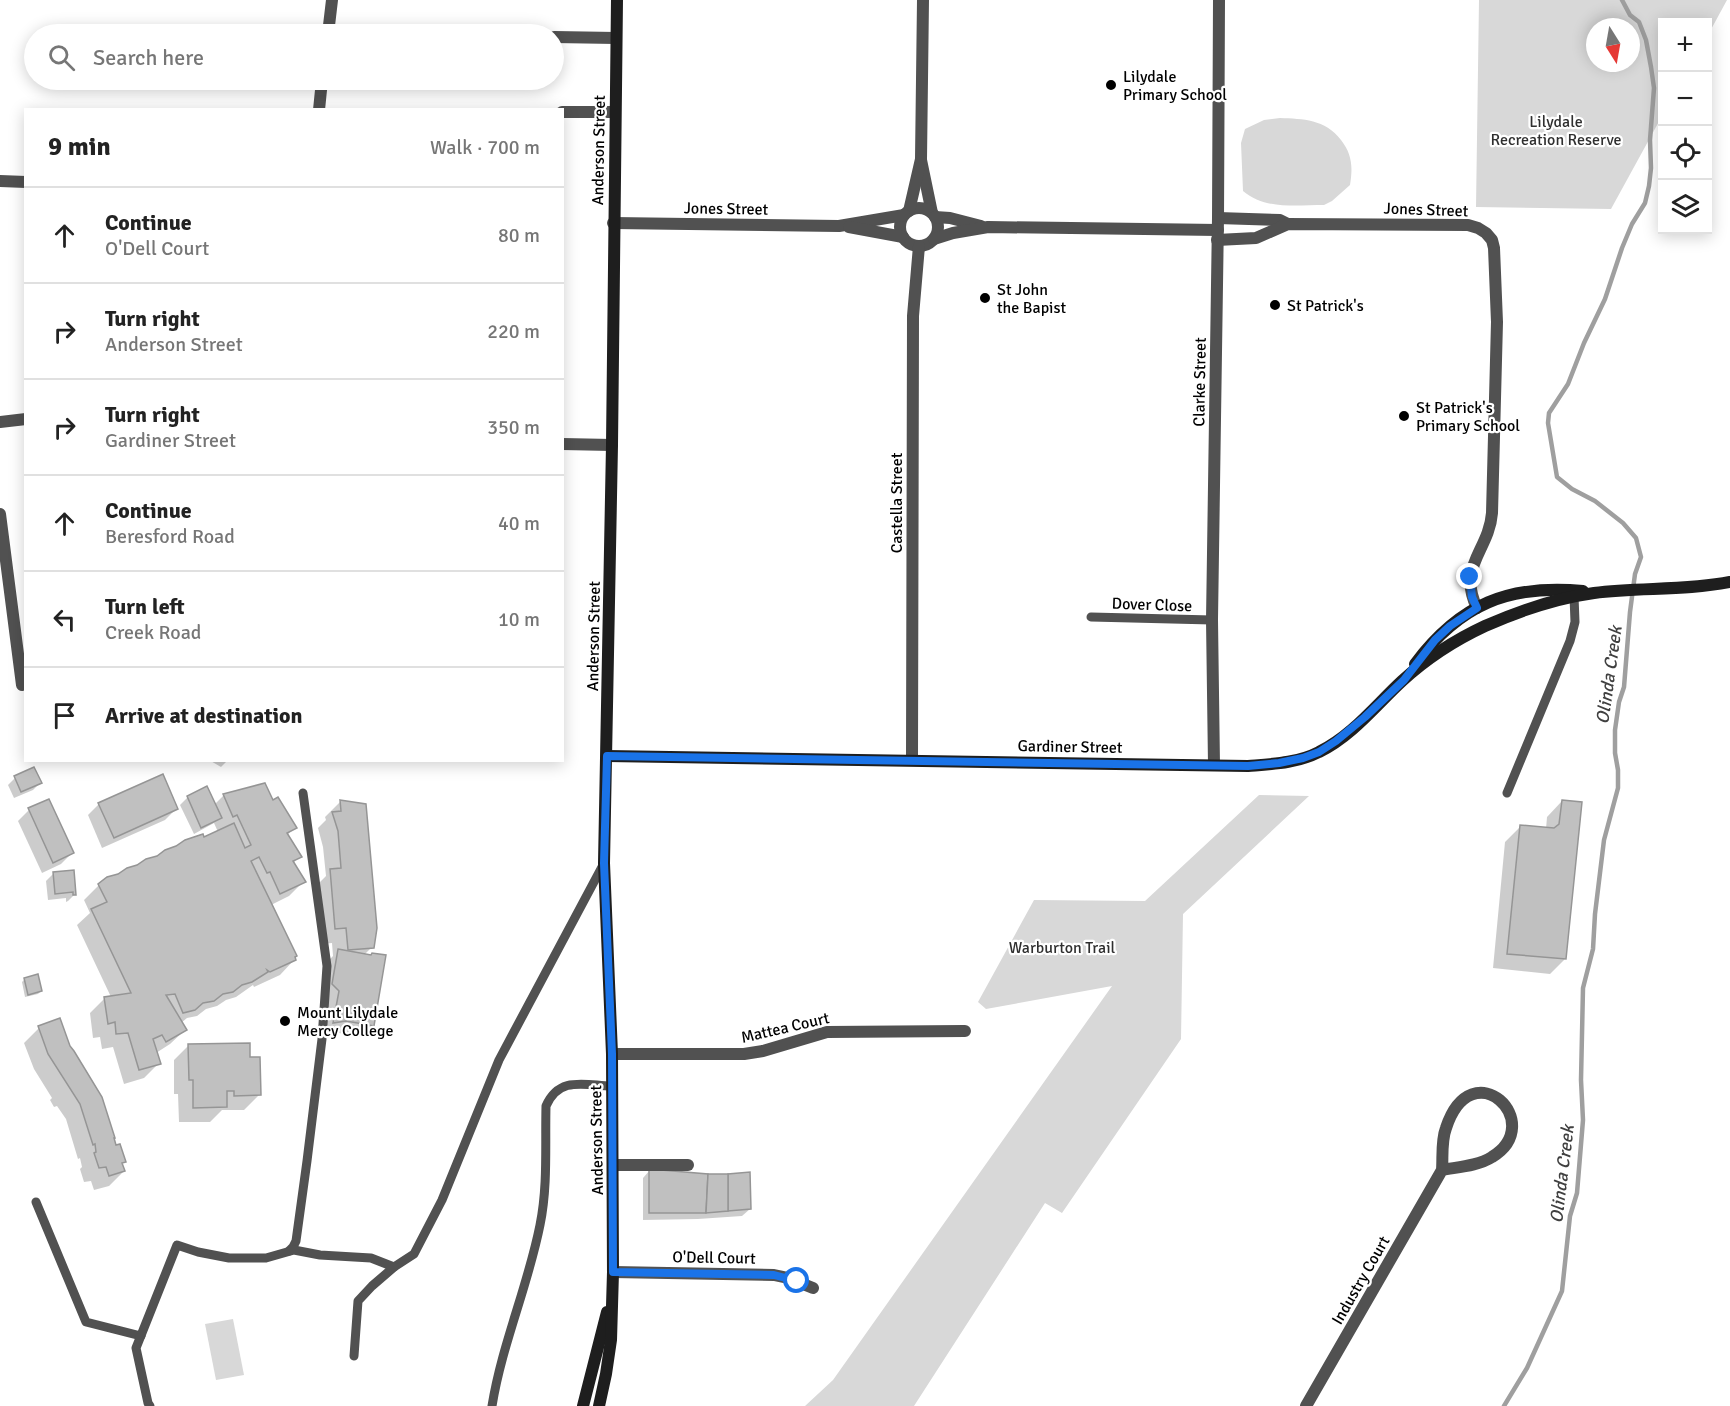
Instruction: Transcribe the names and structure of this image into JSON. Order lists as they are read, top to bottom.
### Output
{
  "streets": {
    "main road": ["Anderson Street", "Gardiner Street"],
    "street": [
      "Jones Street",
      "Clarke Street",
      "Castella Street",
      "Mattea Court",
      "O'Dell Court",
      "Industry Court"
    ],
    "lane": ["Dover Close"]
  },
  "crossings": [
    ["Anderson Street", "Jones Street"],
    ["Anderson Street", "Gardiner Street"],
    ["Anderson Street", "Mattea Court"],
    ["Anderson Street", "O'Dell Court"],
    ["Jones Street", "Clarke Street"],
    ["Jones Street", "Castella Street"],
    ["Clarke Street", "Dover Close"],
    ["Clarke Street", "Gardiner Street"],
    ["Castella Street", "Gardiner Street"]
  ],
  "water": ["Olinda Creek"],
  "parks": ["Lilydale Recreation Reserve", "Warburton Trail"],
  "places": [
    "Lilydale Primary School",
    "St John the Bapist",
    "St Patrick's",
    "St Patrick's Primary School",
    "Mount Lilydale Mercy College"
  ],
  "north": "bottom",
  "page": {
    "map_buttons": ["+", "−"],
    "search": "Search here",
    "heading": ["9 min", "Walk · 700 m"],
    "list": [
      ["Continue", "O'Dell Court", "80 m"],
      ["Turn right", "Anderson Street", "220 m"],
      ["Turn right", "Gardiner Street", "350 m"],
      ["Continue", "Beresford Road", "40 m"],
      ["Turn left", "Creek Road", "10 m"],
      "Arrive at destination"
    ]
  }
}
